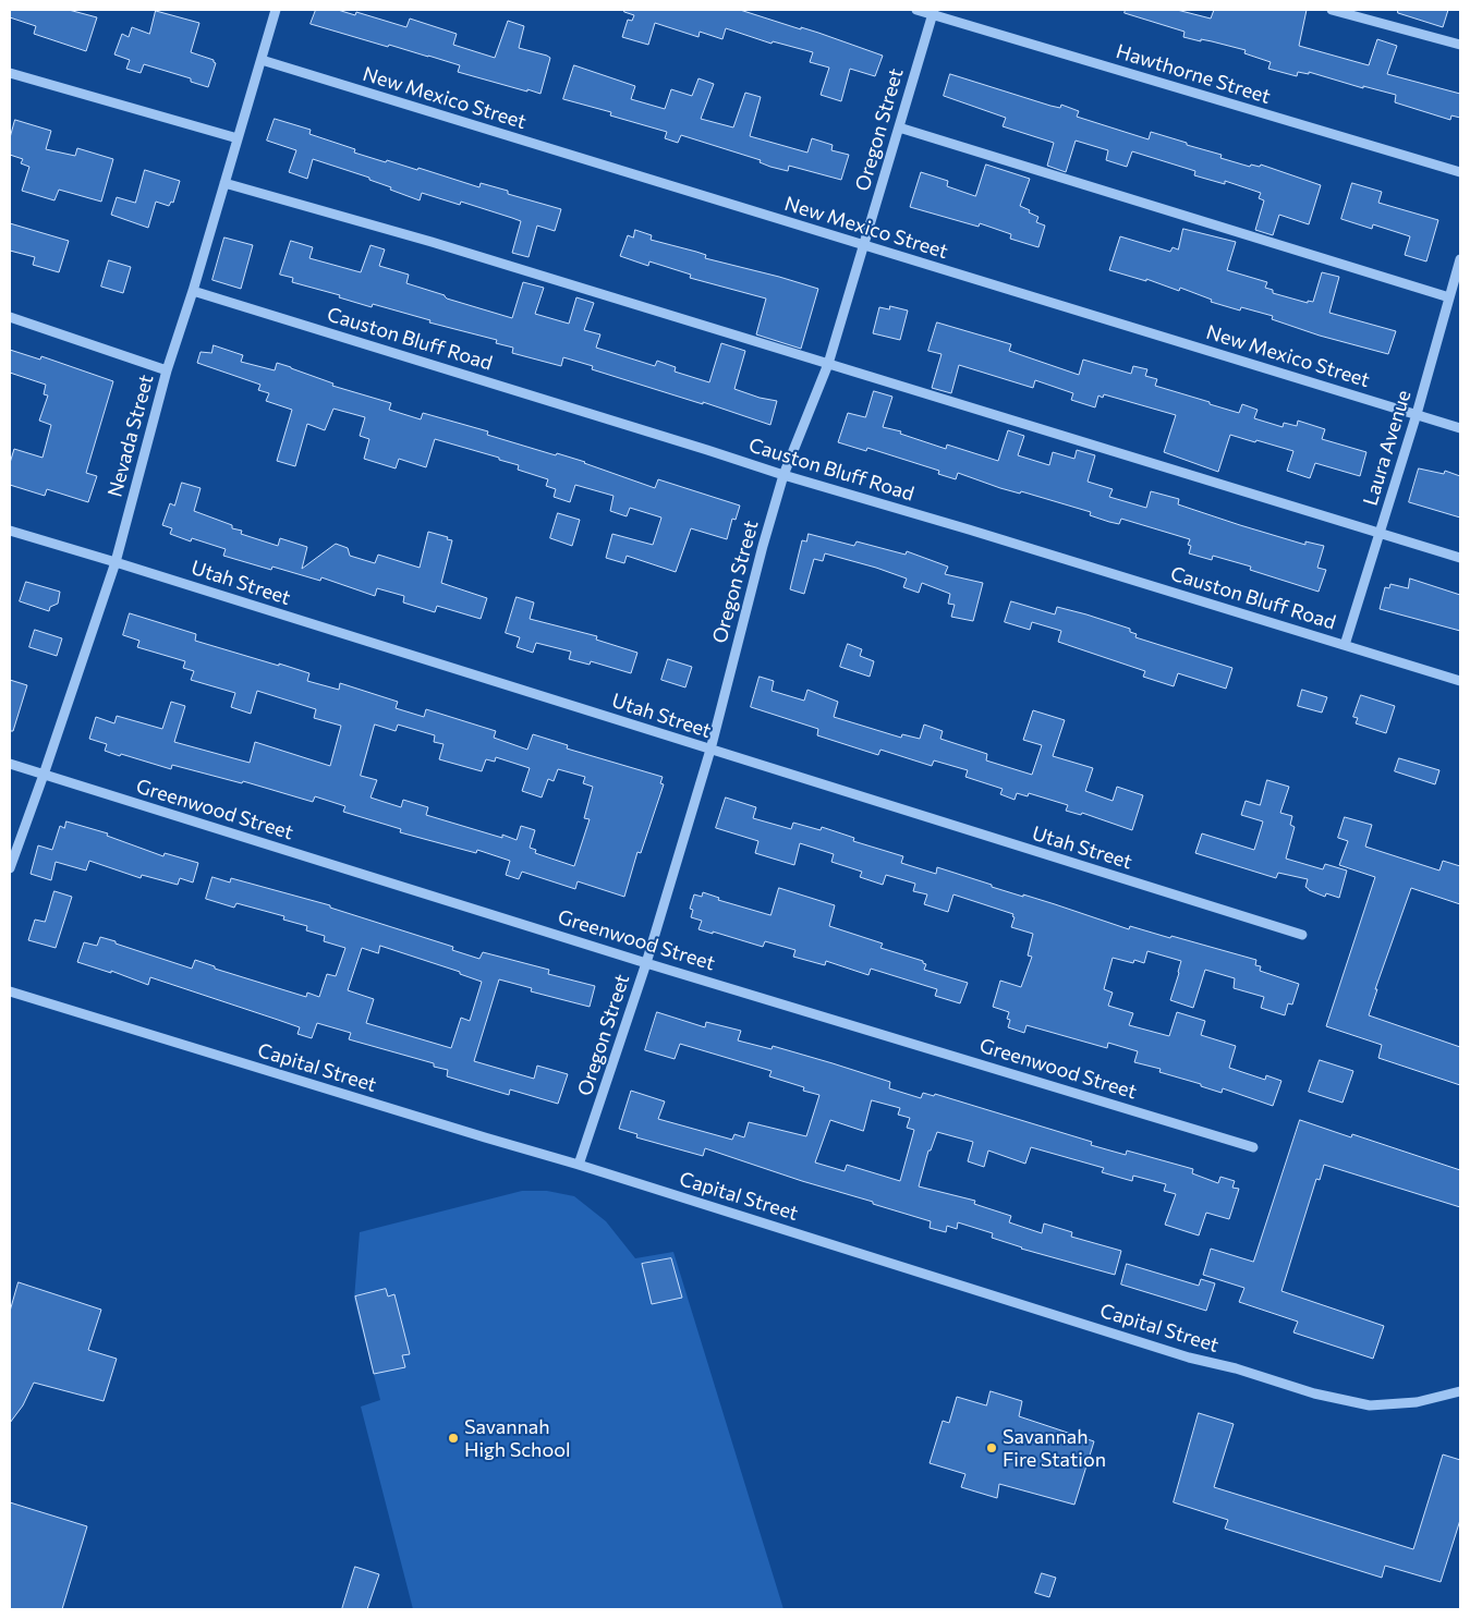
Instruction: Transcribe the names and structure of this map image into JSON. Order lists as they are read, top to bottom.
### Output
{
  "streets": {
    "street": [
      "Hawthorne Street",
      "New Mexico Street",
      "Oregon Street",
      "Causton Bluff Road",
      "Nevada Street",
      "Laura Avenue",
      "Utah Street",
      "Greenwood Street",
      "Capital Street"
    ]
  },
  "crossings": [
    ["Hawthorne Street", "Oregon Street"],
    ["New Mexico Street", "Oregon Street"],
    ["New Mexico Street", "Nevada Street"],
    ["New Mexico Street", "Laura Avenue"],
    ["Oregon Street", "Causton Bluff Road"],
    ["Oregon Street", "Utah Street"],
    ["Oregon Street", "Greenwood Street"],
    ["Oregon Street", "Capital Street"],
    ["Causton Bluff Road", "Nevada Street"],
    ["Causton Bluff Road", "Laura Avenue"],
    ["Nevada Street", "Utah Street"],
    ["Nevada Street", "Greenwood Street"]
  ],
  "places": ["Savannah High School", "Savannah Fire Station"]
}
